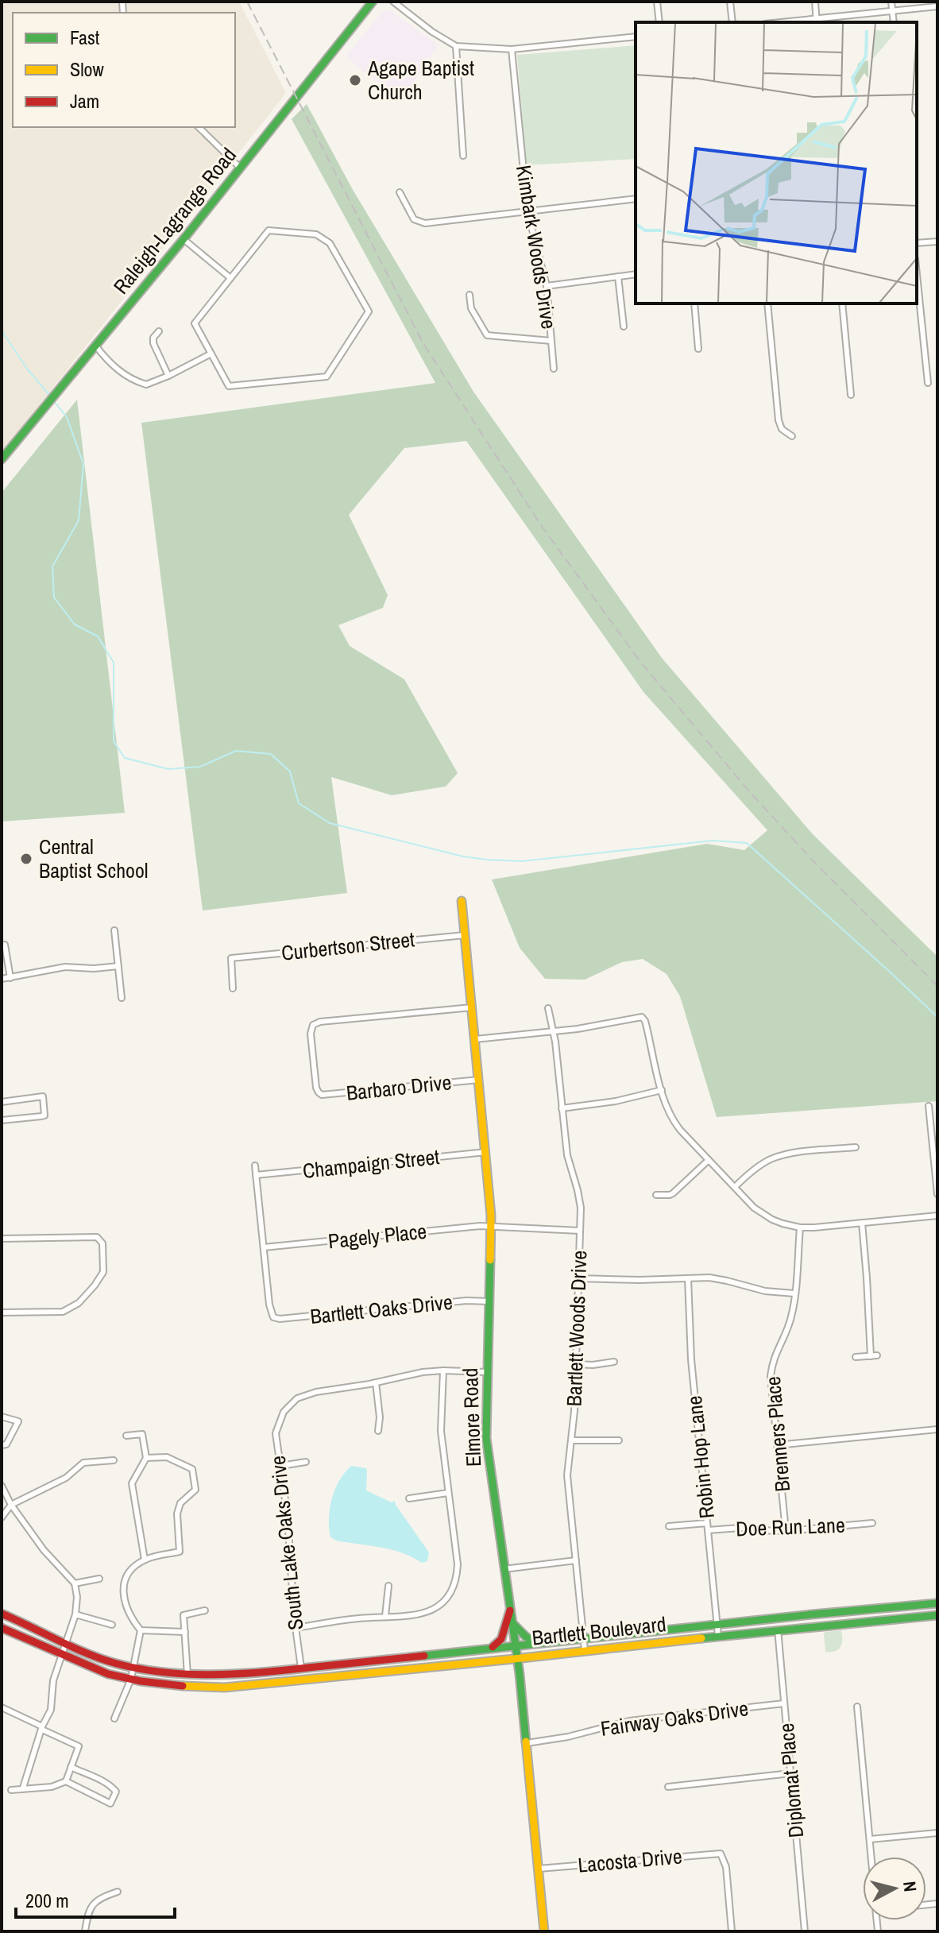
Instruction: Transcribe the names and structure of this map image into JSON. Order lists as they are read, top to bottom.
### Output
{
  "streets": {
    "main road": ["Raleigh-Lagrange Road", "Elmore Road", "Bartlett Boulevard"],
    "street": [
      "Kimbark Woods Drive",
      "Curbertson Street",
      "Barbaro Drive",
      "Champaign Street",
      "Pagely Place",
      "Bartlett Oaks Drive",
      "Bartlett Woods Drive",
      "Brenners Place",
      "Robin Hop Lane",
      "Doe Run Lane",
      "South Lake Oaks Drive",
      "Fairway Oaks Drive",
      "Diplomat Place",
      "Lacosta Drive"
    ]
  },
  "crossings": [
    ["Curbertson Street", "Elmore Road"],
    ["Barbaro Drive", "Elmore Road"],
    ["Champaign Street", "Elmore Road"],
    ["Pagely Place", "Bartlett Oaks Drive"],
    ["Pagely Place", "Bartlett Woods Drive"],
    ["Pagely Place", "Elmore Road"],
    ["Bartlett Oaks Drive", "Elmore Road"],
    ["Bartlett Woods Drive", "Bartlett Boulevard"],
    ["Elmore Road", "Bartlett Boulevard"],
    ["Elmore Road", "Fairway Oaks Drive"],
    ["Elmore Road", "Lacosta Drive"],
    ["Brenners Place", "Doe Run Lane"],
    ["Robin Hop Lane", "Doe Run Lane"],
    ["Robin Hop Lane", "Bartlett Boulevard"],
    ["South Lake Oaks Drive", "Bartlett Boulevard"],
    ["Bartlett Boulevard", "Diplomat Place"],
    ["Fairway Oaks Drive", "Diplomat Place"]
  ],
  "places": ["Agape Baptist Church", "Central Baptist School"],
  "legend": ["Fast", "Slow", "Jam"],
  "scale_bar": "200 m",
  "north": "right"
}
